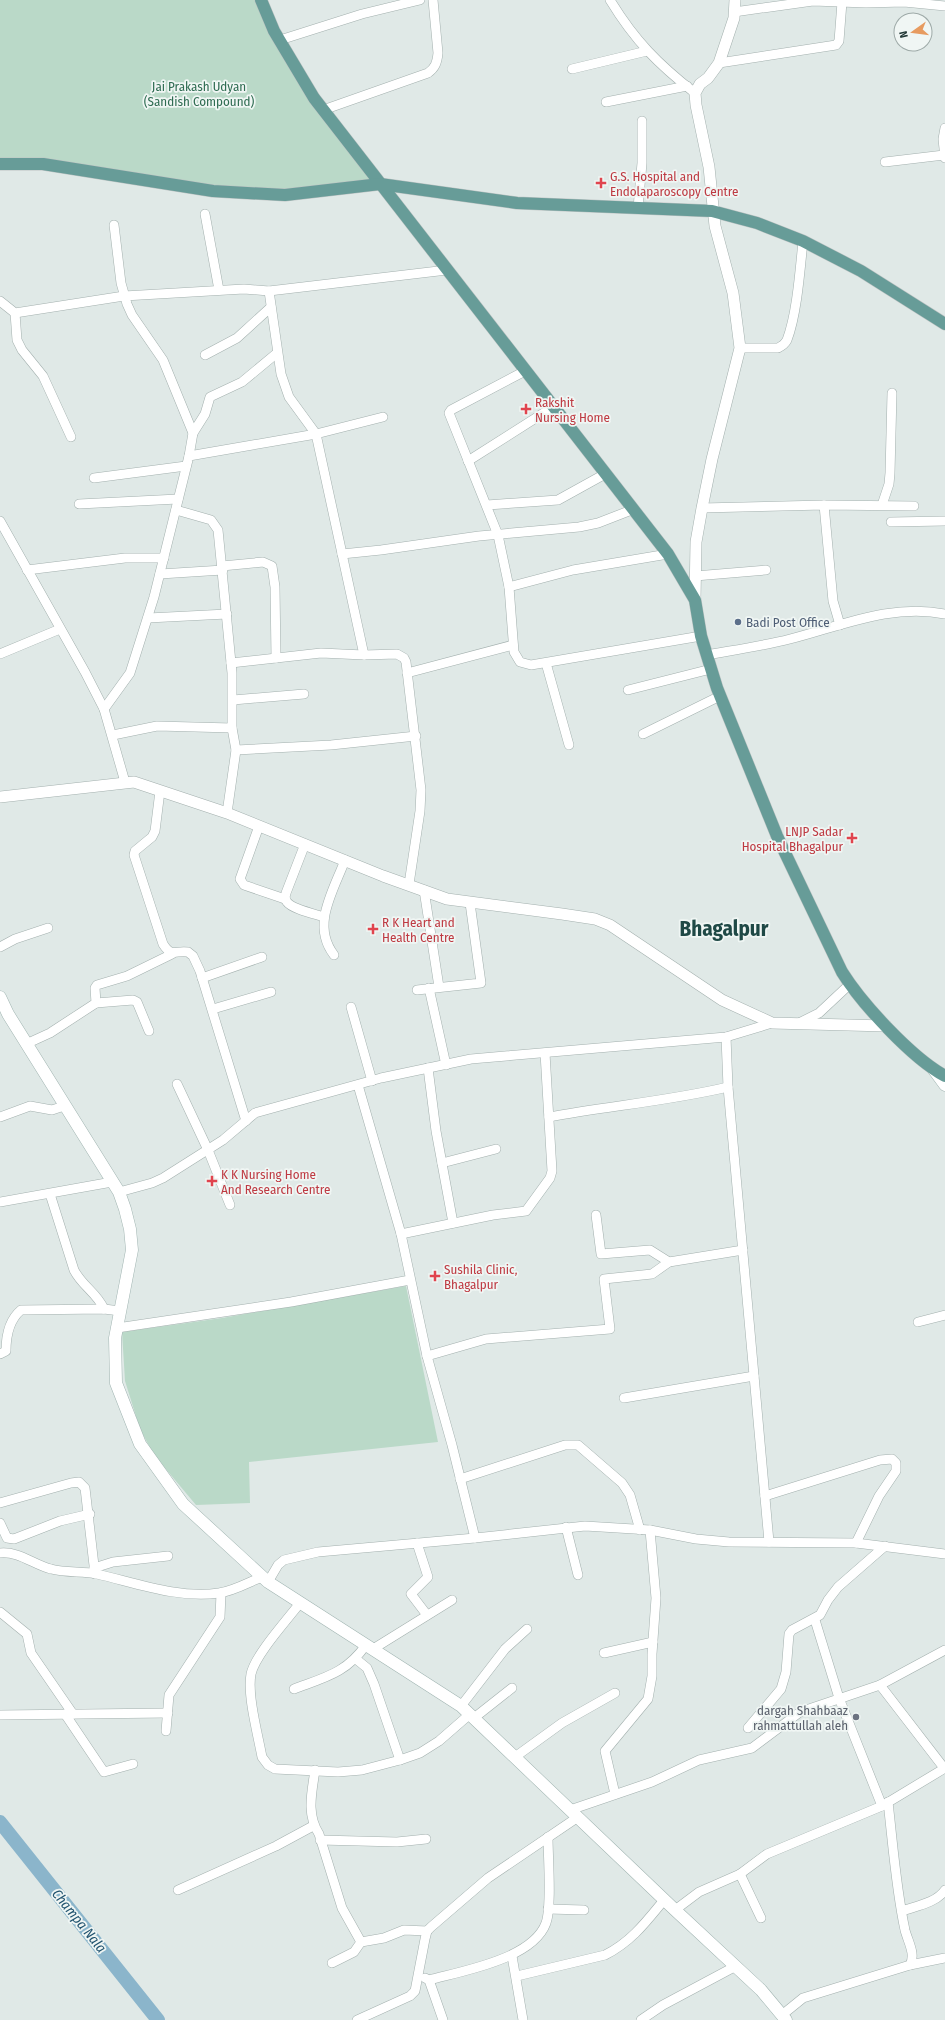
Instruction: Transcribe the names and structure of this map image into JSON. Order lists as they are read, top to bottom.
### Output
{
  "districts": ["Bhagalpur"],
  "water": ["Champa Nala"],
  "parks": ["Jai Prakash Udyan (Sandish Compound)"],
  "places": {
    "health": [
      "G.S. Hospital and Endolaparoscopy Centre",
      "Rakshit Nursing Home",
      "LNJP Sadar Hospital Bhagalpur",
      "R K Heart and Health Centre",
      "K K Nursing Home And Research Centre",
      "Sushila Clinic, Bhagalpur"
    ],
    "other": ["Badi Post Office", "dargah Shahbaaz rahmattullah aleh"]
  },
  "north": "left"
}
